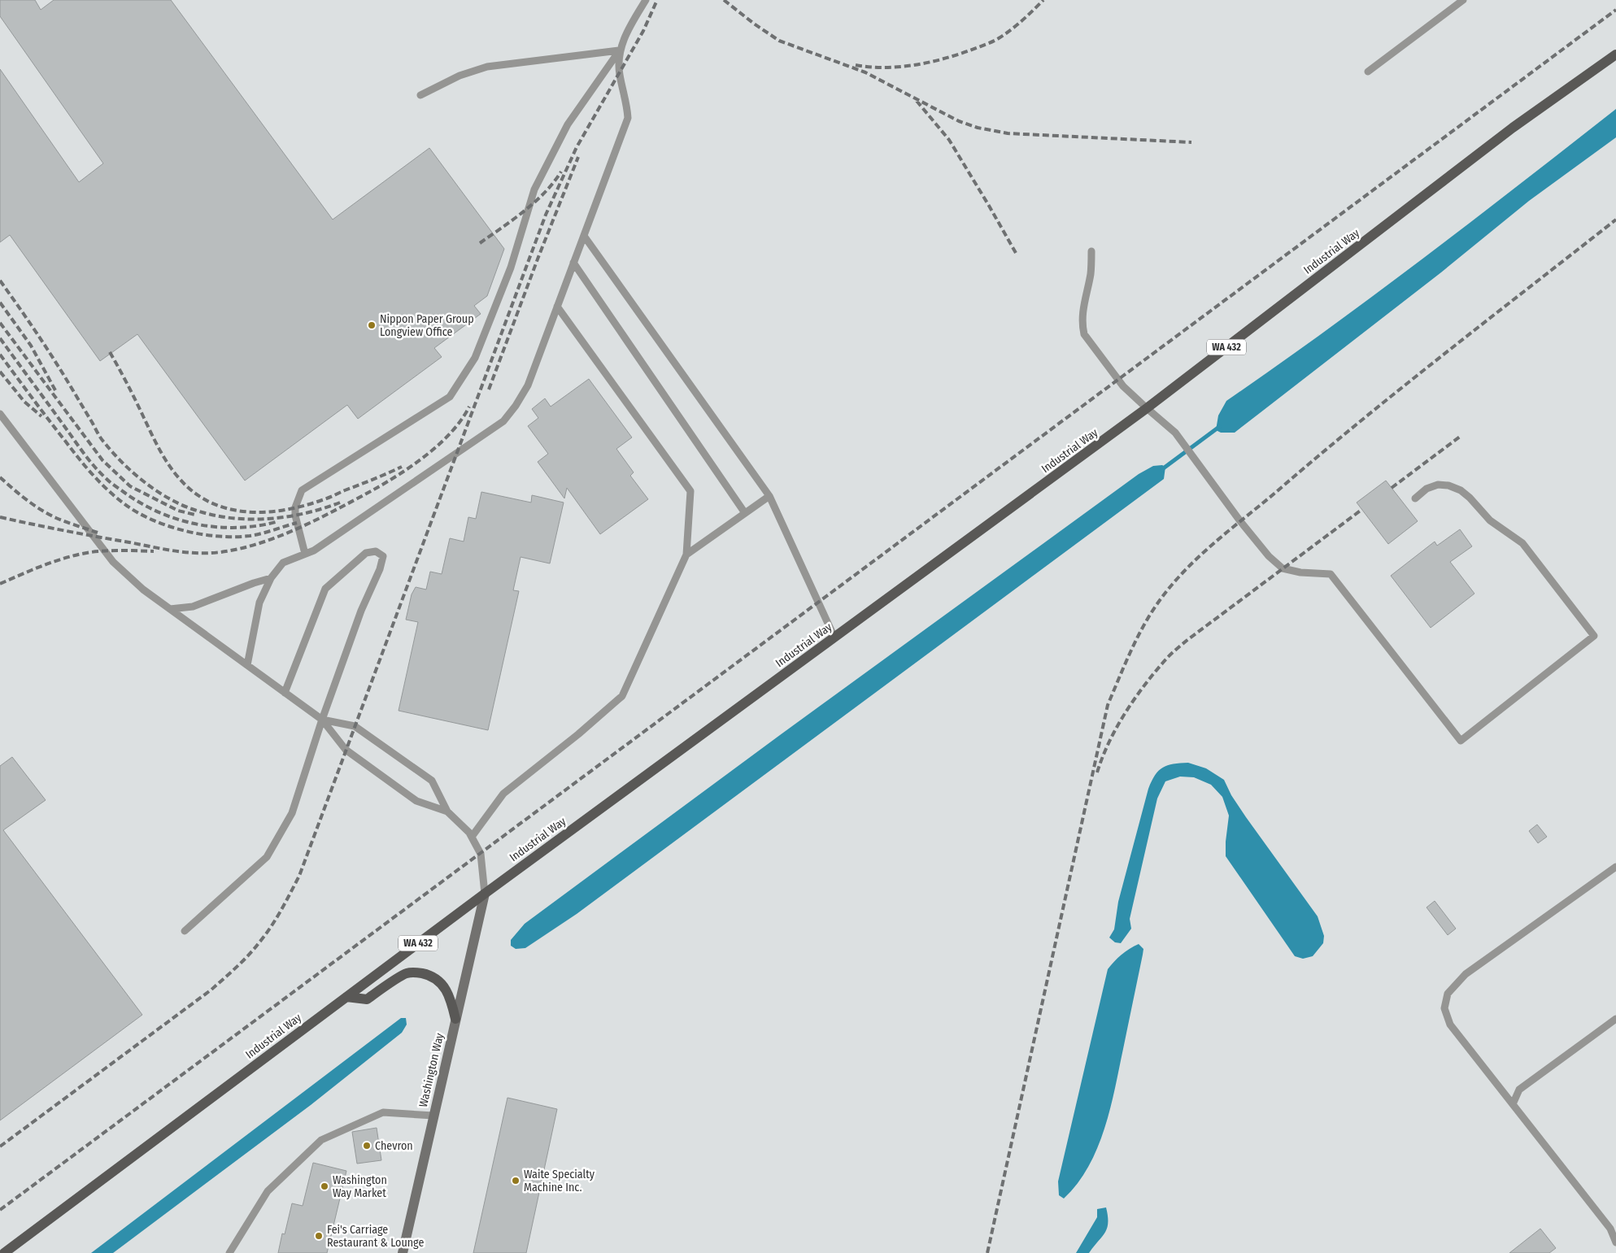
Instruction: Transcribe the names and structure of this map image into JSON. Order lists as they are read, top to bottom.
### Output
{
  "streets": {
    "main road": ["Industrial Way", "WA 432", "Washington Way"]
  },
  "crossings": [
    ["Industrial Way", "Washington Way"]
  ],
  "places": [
    "Nippon Paper Group Longview Office",
    "Chevron",
    "Waite Specialty Machine Inc.",
    "Washington Way Market",
    "Fei's Carriage Restaurant & Lounge"
  ]
}
